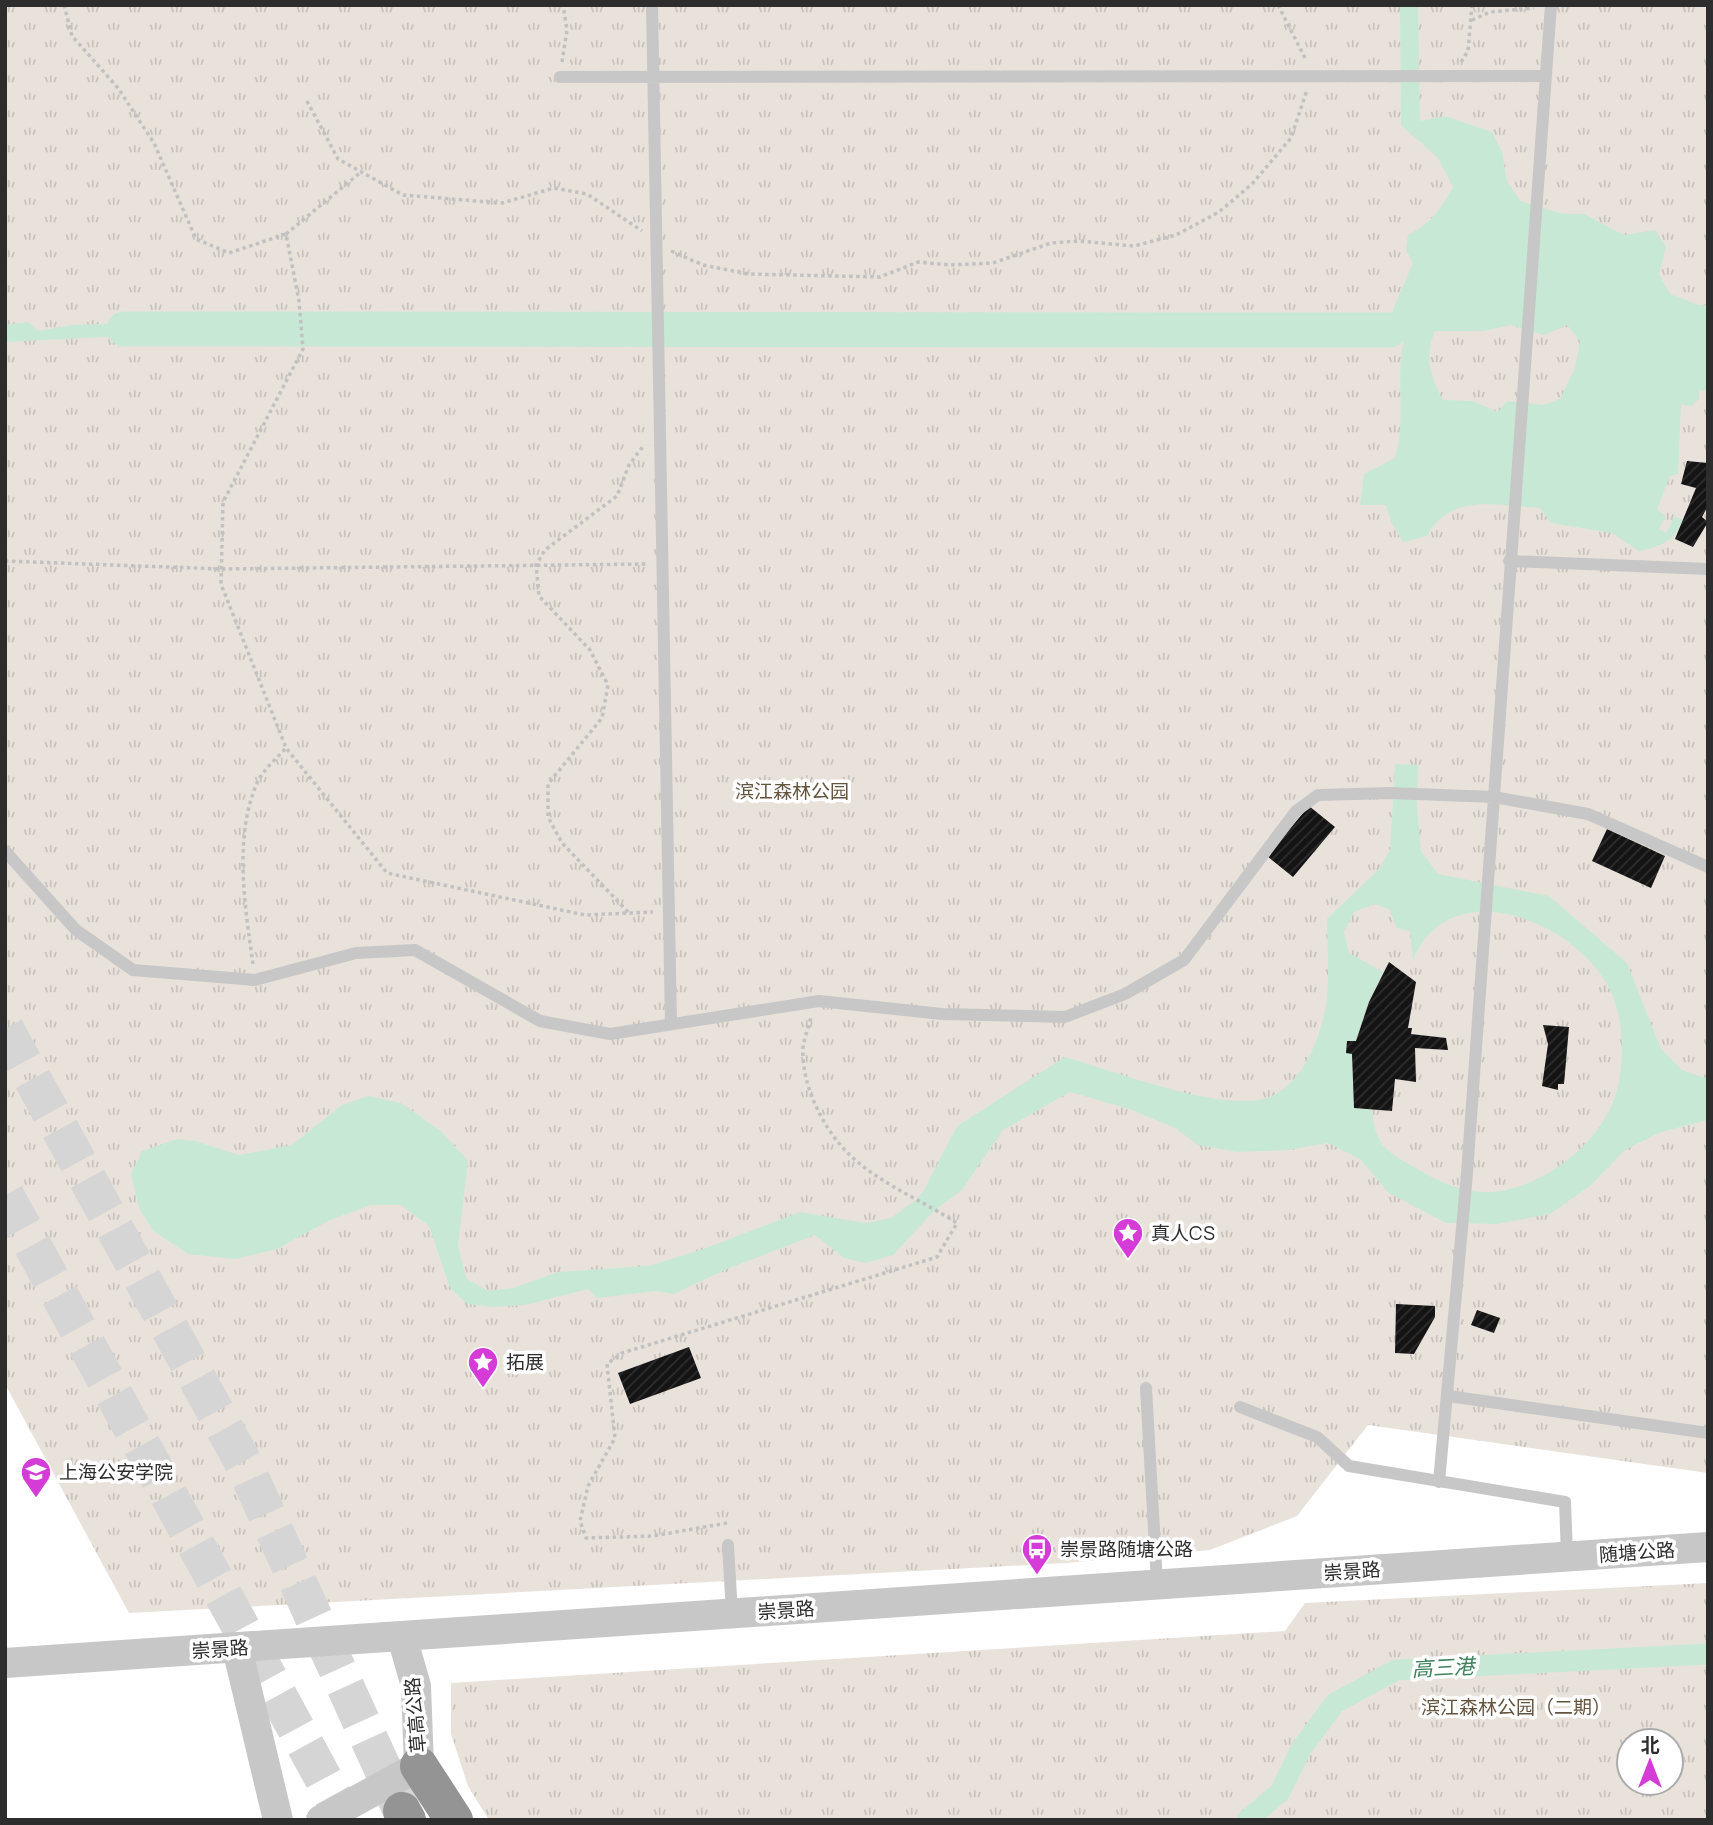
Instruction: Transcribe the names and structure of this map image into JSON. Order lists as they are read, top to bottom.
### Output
{
  "streets": {
    "street": ["随塘公路", "崇景路", "草高公路"]
  },
  "crossings": [
    ["随塘公路", "崇景路"],
    ["崇景路", "草高公路"]
  ],
  "water": ["高三港"],
  "parks": ["滨江森林公园", "滨江森林公园（二期）"],
  "places": {
    "place": ["真人CS", "拓展"],
    "school or university": ["上海公安学院"],
    "bus stop": ["崇景路随塘公路"]
  },
  "north": "top"
}
